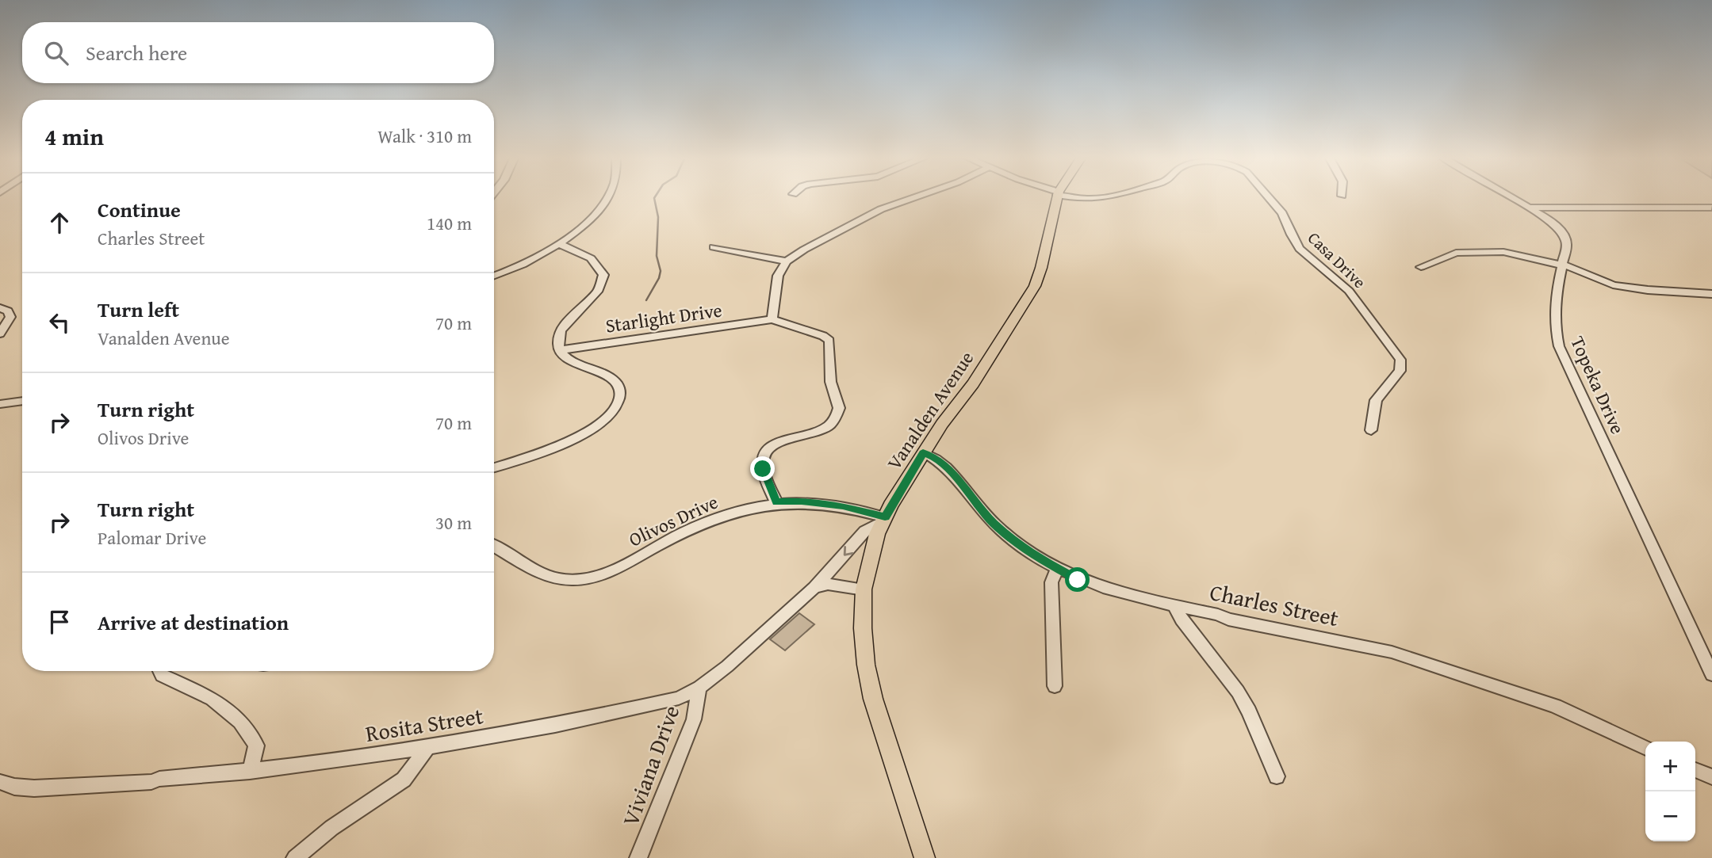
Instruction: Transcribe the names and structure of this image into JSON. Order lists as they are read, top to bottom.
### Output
{
  "streets": {
    "main road": ["Vanalden Avenue"],
    "street": [
      "Casa Drive",
      "Starlight Drive",
      "Topeka Drive",
      "Olivos Drive",
      "Charles Street",
      "Rosita Street",
      "Viviana Drive"
    ]
  },
  "crossings": [
    ["Vanalden Avenue", "Olivos Drive"],
    ["Vanalden Avenue", "Charles Street"],
    ["Vanalden Avenue", "Rosita Street"],
    ["Olivos Drive", "Rosita Street"],
    ["Rosita Street", "Viviana Drive"]
  ],
  "page": {
    "search": "Search here",
    "heading": ["4 min", "Walk · 310 m"],
    "list": [
      ["Continue", "Charles Street", "140 m"],
      ["Turn left", "Vanalden Avenue", "70 m"],
      ["Turn right", "Olivos Drive", "70 m"],
      ["Turn right", "Palomar Drive", "30 m"],
      "Arrive at destination"
    ],
    "map_buttons": ["+", "−"]
  }
}
